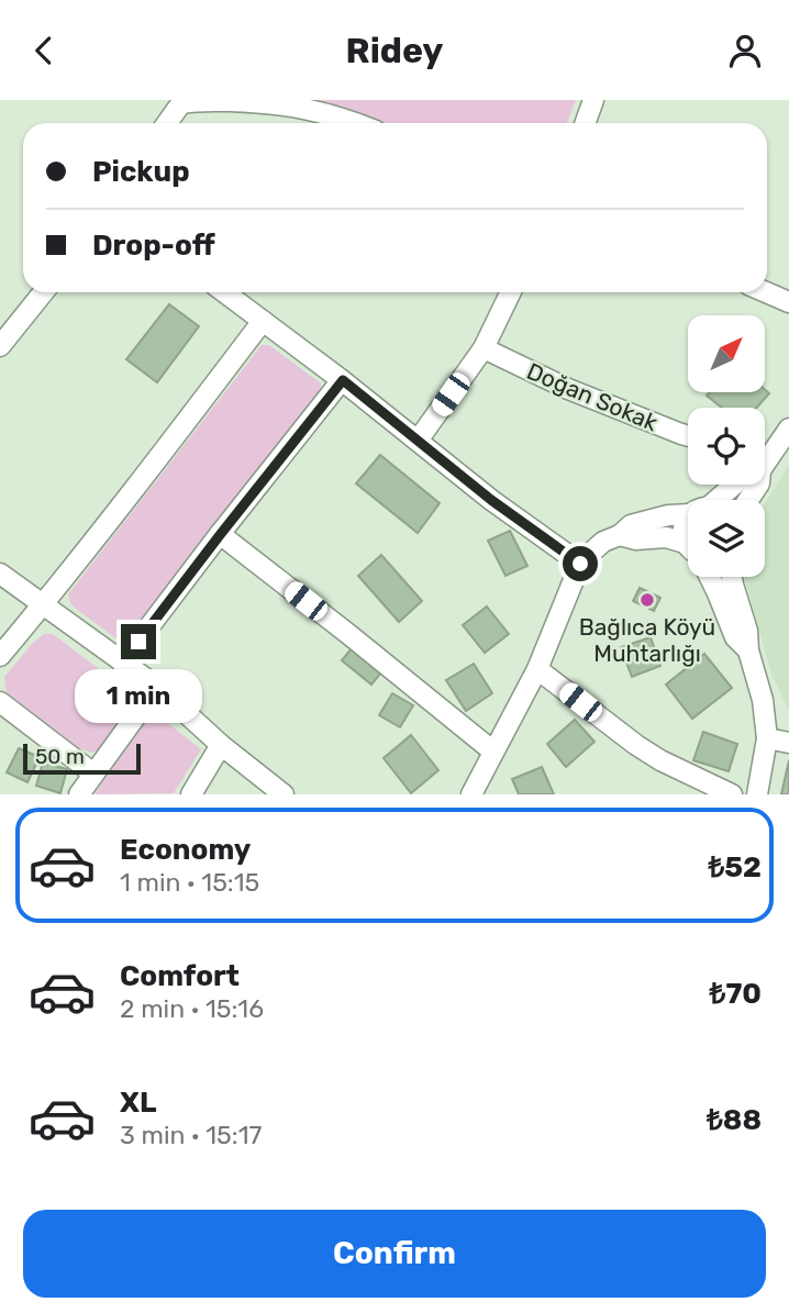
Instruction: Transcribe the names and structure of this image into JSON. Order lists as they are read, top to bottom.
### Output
{
  "streets": {
    "street": ["Doğan Sokak"]
  },
  "places": ["Bağlıca Köyü Muhtarlığı"],
  "scale_bar": "50 m",
  "north": "top right",
  "page": {
    "header": "Ridey",
    "banner": ["Pickup", "Drop-off"],
    "bubble": "1 min",
    "scale": "50 m",
    "list": [
      {
        "name": "Economy",
        "note": "1 min · 15:15",
        "value": "₺52"
      },
      {
        "name": "Comfort",
        "note": "2 min · 15:16",
        "value": "₺70"
      },
      {
        "name": "XL",
        "note": "3 min · 15:17",
        "value": "₺88"
      }
    ],
    "buttons": "Confirm"
  }
}
